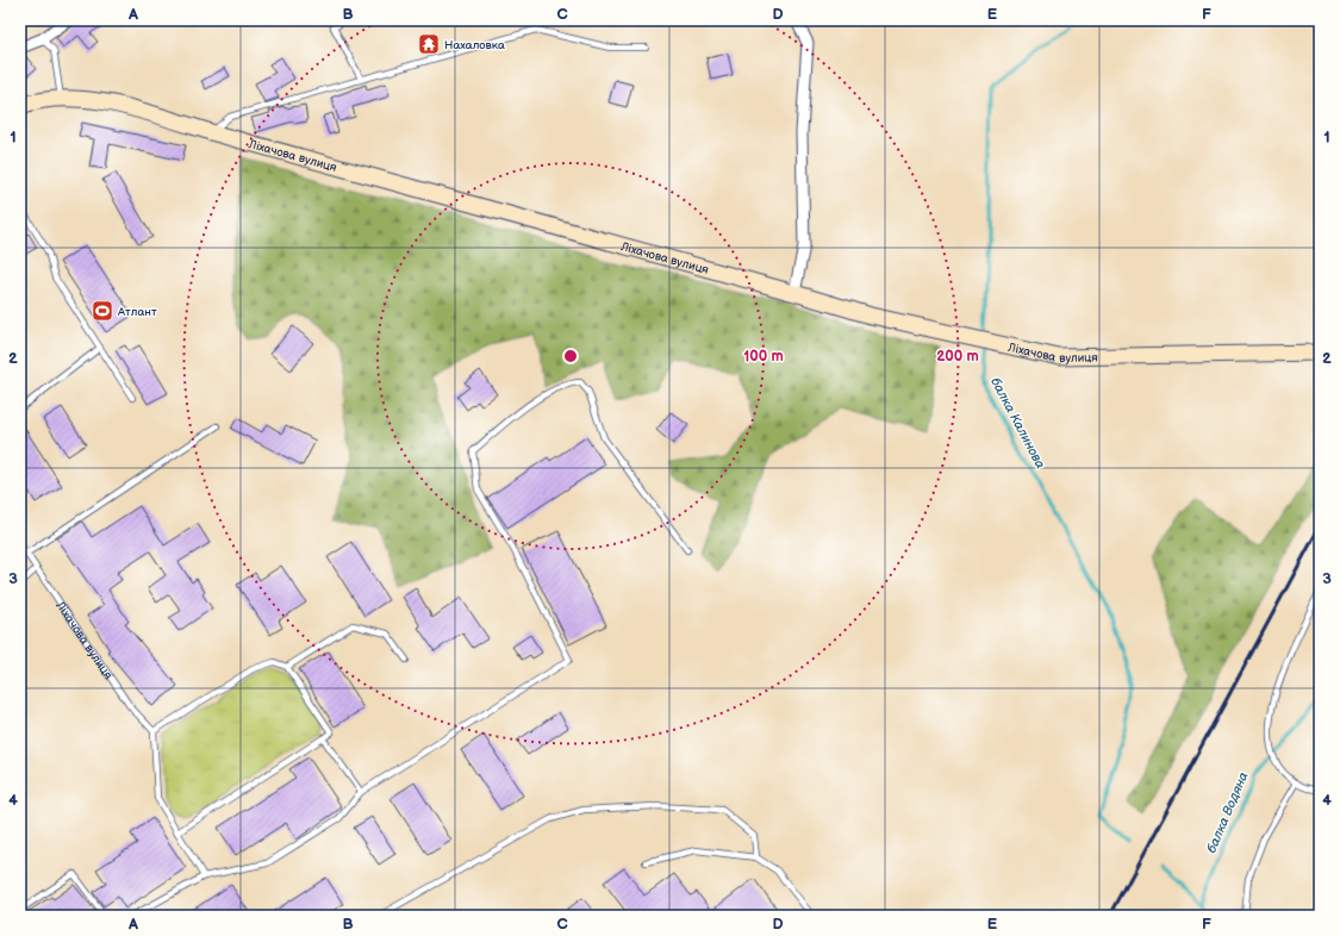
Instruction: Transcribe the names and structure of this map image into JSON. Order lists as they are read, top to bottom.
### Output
{
  "streets": {
    "street": ["Ліхачова вулиця"]
  },
  "water": ["балка Калинова", "балка Водяна"],
  "places": {
    "temple": ["Нахаловка"],
    "sports": ["Атлант"]
  },
  "grid": {
    "columns": [
      "A",
      "B",
      "C",
      "D",
      "E",
      "F"
    ],
    "rows": [
      "1",
      "2",
      "3",
      "4"
    ]
  },
  "rings": ["100 m", "200 m"]
}
